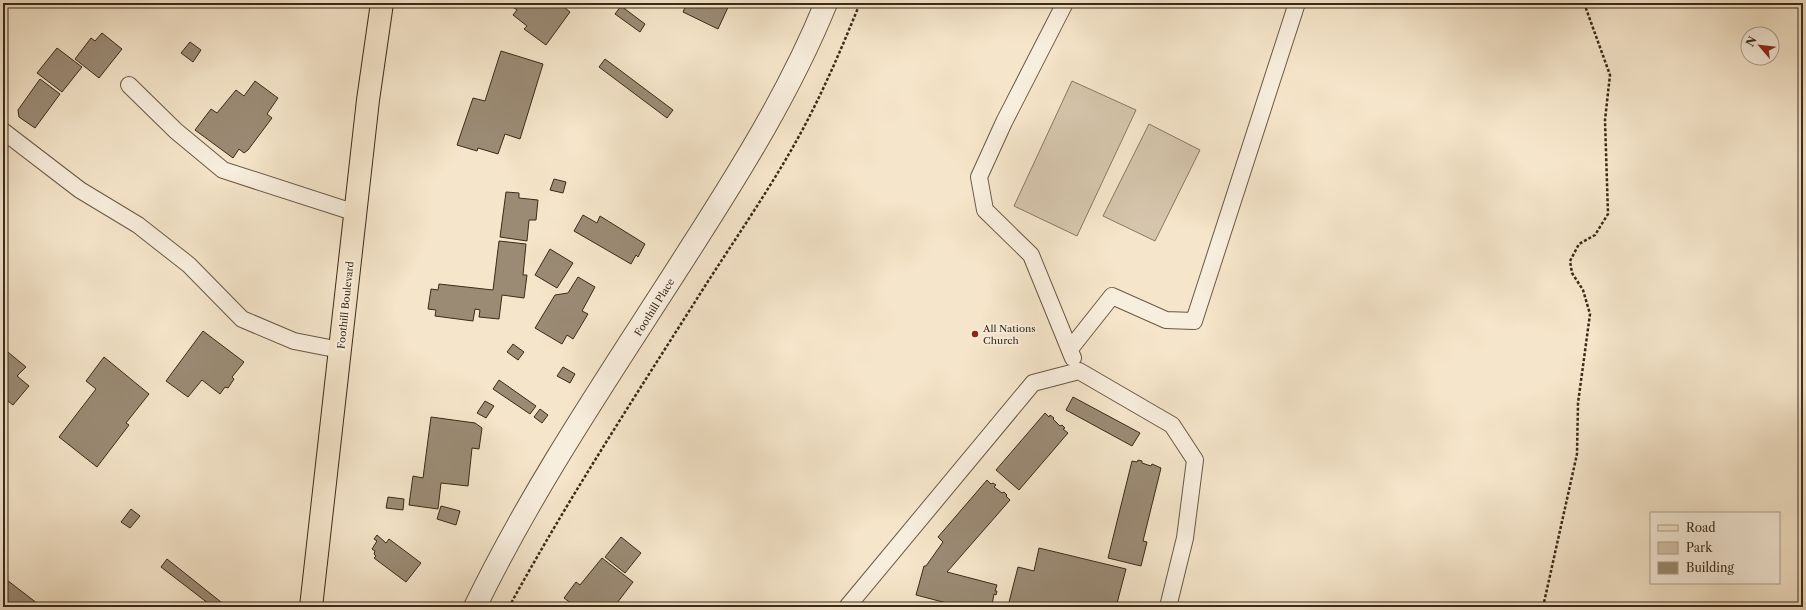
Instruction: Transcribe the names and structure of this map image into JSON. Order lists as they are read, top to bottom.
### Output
{
  "streets": {
    "main road": ["Foothill Boulevard"],
    "street": ["Foothill Place"]
  },
  "places": ["All Nations Church"],
  "legend": ["Road", "Park", "Building"],
  "north": "top left"
}
